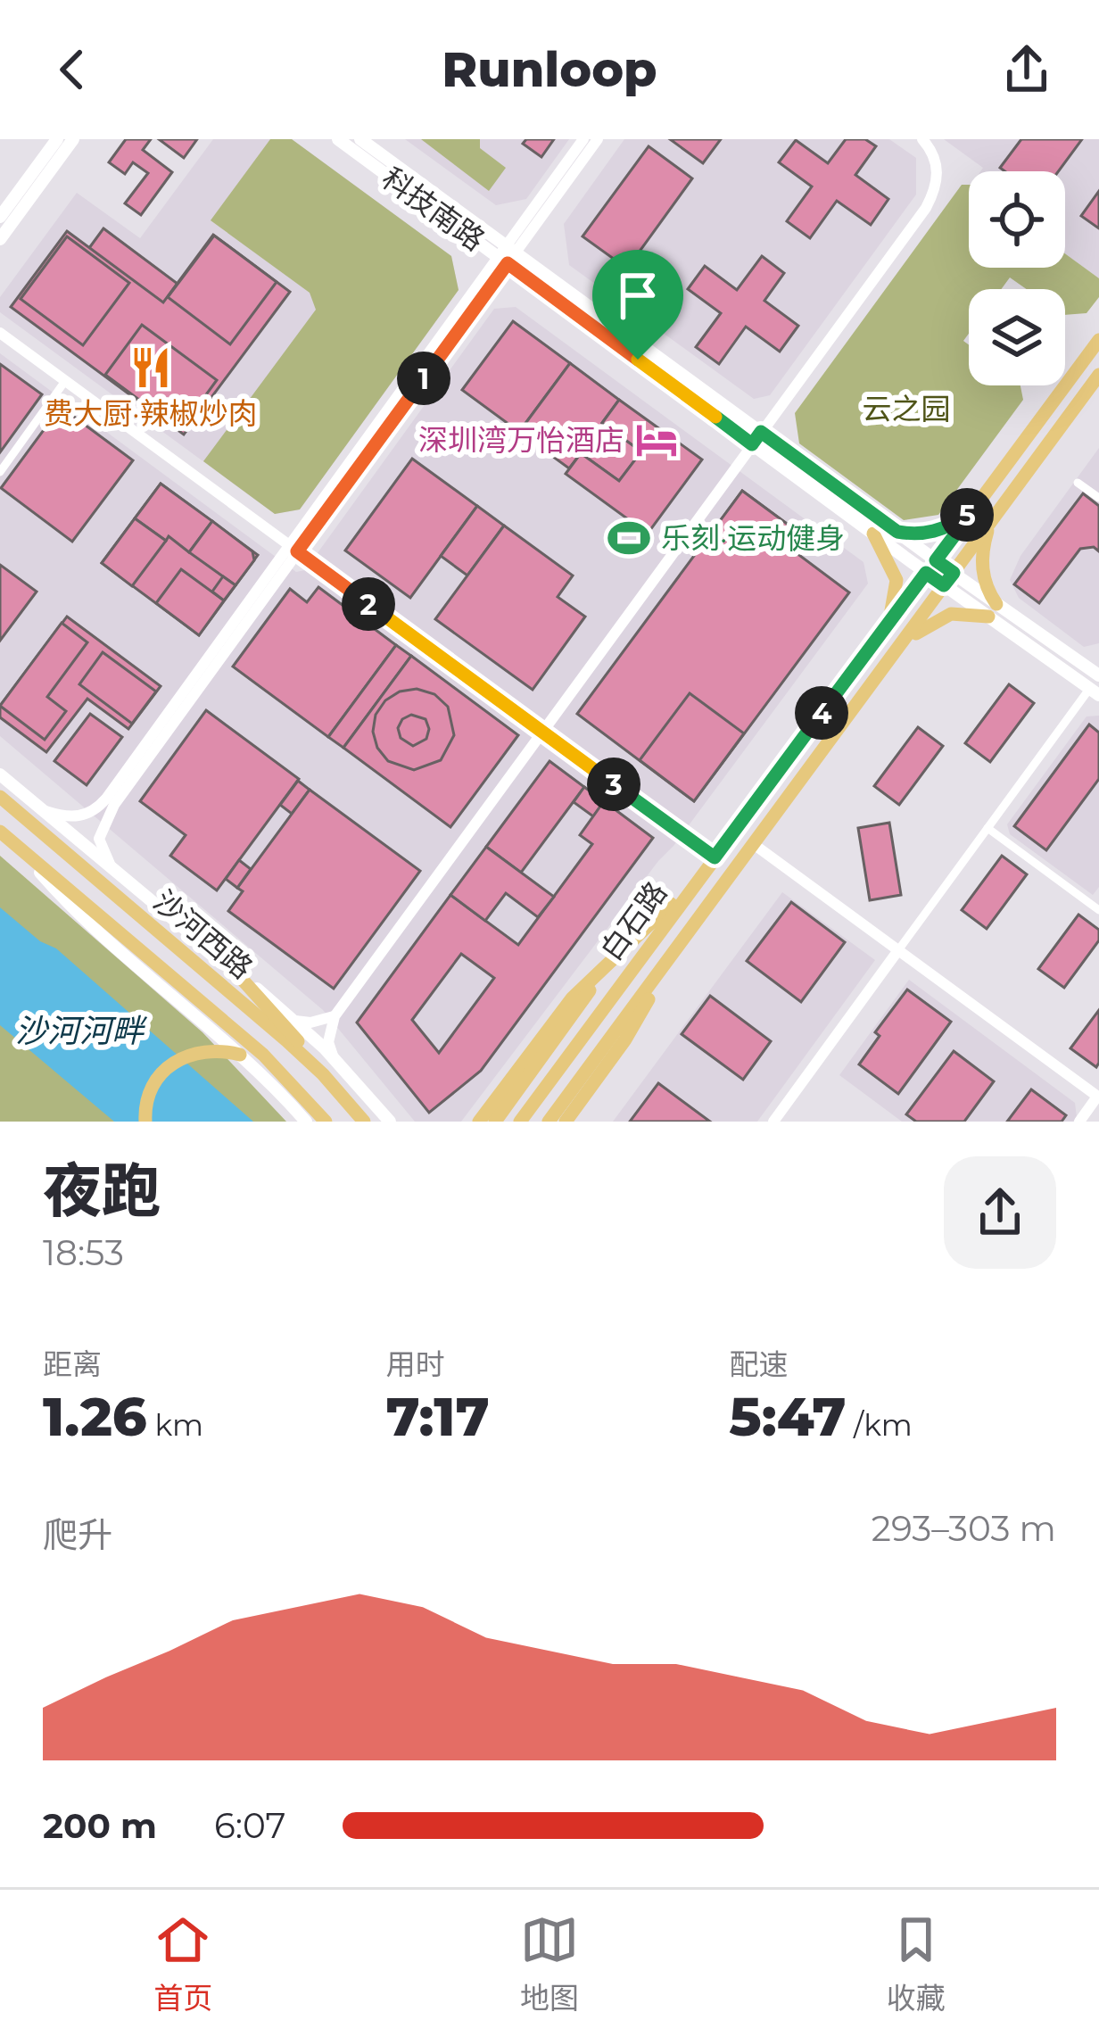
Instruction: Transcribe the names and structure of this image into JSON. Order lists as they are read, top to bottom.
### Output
{
  "streets": {
    "main road": ["科技南路", "白石路", "沙河西路"]
  },
  "crossings": [
    ["科技南路", "白石路"]
  ],
  "water": ["沙河河畔"],
  "parks": ["云之园"],
  "places": {
    "restaurant": ["费大厨·辣椒炒肉"],
    "hotel": ["深圳湾万怡酒店"],
    "sports": ["乐刻·运动健身"]
  },
  "page": {
    "header": "Runloop",
    "pins": [
      "1",
      "5",
      "2",
      "4",
      "3"
    ],
    "heading": ["夜跑", "18:53"],
    "stats": [
      ["距离", "1.26 km"],
      ["用时", "7:17"],
      ["配速", "5:47 /km"]
    ],
    "chart": ["爬升", "293–303 m"],
    "list": [
      {
        "name": "200 m",
        "note": "6:07"
      }
    ],
    "tabs": ["首页", "地图", "收藏"]
  }
}
